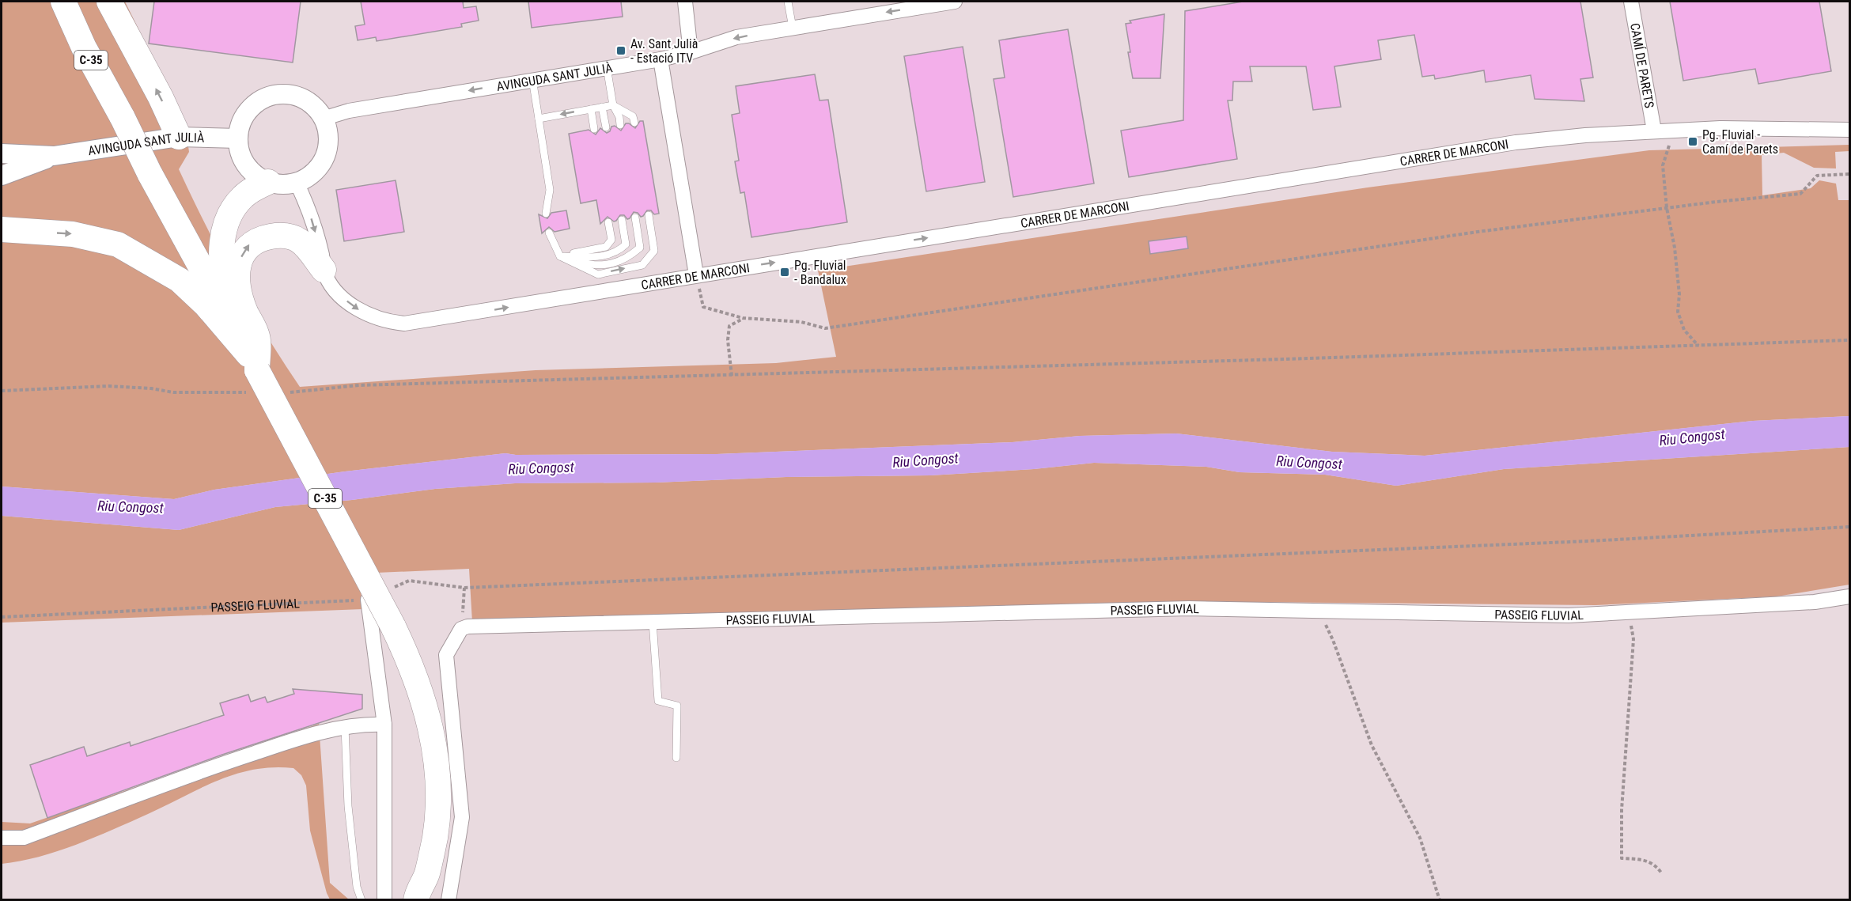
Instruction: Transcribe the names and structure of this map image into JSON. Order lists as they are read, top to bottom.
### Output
{
  "streets": {
    "highway": ["C-35"],
    "street": [
      "CAMÍ DE PARETS",
      "AVINGUDA SANT JULIÀ",
      "CARRER DE MARCONI",
      "PASSEIG FLUVIAL"
    ]
  },
  "crossings": [
    ["CAMÍ DE PARETS", "CARRER DE MARCONI"]
  ],
  "one_way": ["AVINGUDA SANT JULIÀ", "CARRER DE MARCONI"],
  "water": ["Riu Congost"],
  "places": {
    "transit": ["Av. Sant Julià - Estació ITV", "Pg. Fluvial - Camí de Parets", "Pg. Fluvial - Bandalux"]
  }
}
